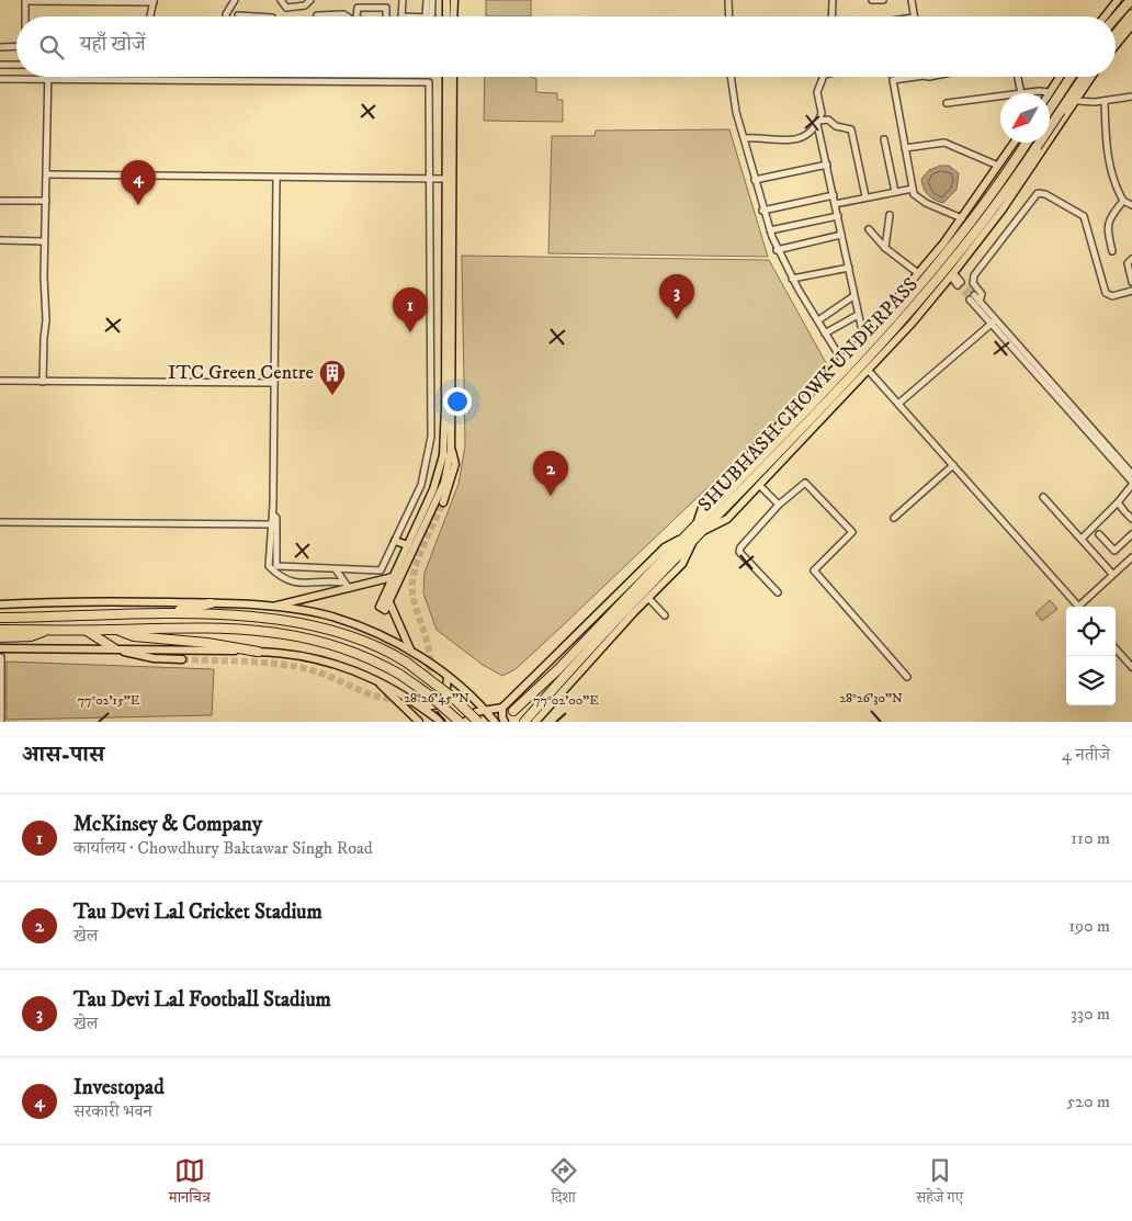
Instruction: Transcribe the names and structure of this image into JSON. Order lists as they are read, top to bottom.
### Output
{
  "streets": {
    "highway": ["SHUBHASH CHOWK UNDERPASS"]
  },
  "places": {
    "building": ["ITC Green Centre"]
  },
  "north": "bottom left",
  "page": {
    "search": "यहाँ खोजें",
    "pins": [
      "4",
      "3",
      "1",
      "2"
    ],
    "heading": ["आस-पास", "4 नतीजे"],
    "list": [
      {
        "mark": "1",
        "name": "McKinsey & Company",
        "note": "कार्यालय · Chowdhury Baktawar Singh Road",
        "value": "110 m"
      },
      {
        "mark": "2",
        "name": "Tau Devi Lal Cricket Stadium",
        "note": "खेल",
        "value": "190 m"
      },
      {
        "mark": "3",
        "name": "Tau Devi Lal Football Stadium",
        "note": "खेल",
        "value": "330 m"
      },
      {
        "mark": "4",
        "name": "Investopad",
        "note": "सरकारी भवन",
        "value": "520 m"
      }
    ],
    "nav": ["मानचित्र", "दिशा", "सहेजे गए"]
  },
  "coordinates": [
    "28°26'45\"N",
    "28°26'30\"N",
    "77°02'15\"E",
    "77°02'00\"E"
  ]
}
